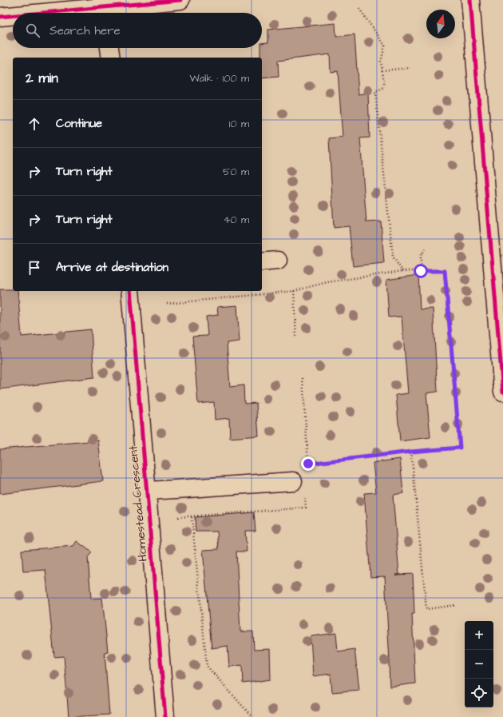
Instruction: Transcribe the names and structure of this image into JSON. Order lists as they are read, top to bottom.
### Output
{
  "streets": {
    "street": ["Homestead Crescent"]
  },
  "north": "top",
  "page": {
    "search": "Search here",
    "heading": ["2 min", "Walk · 100 m"],
    "list": [
      ["Continue", "10 m"],
      ["Turn right", "50 m"],
      ["Turn right", "40 m"],
      "Arrive at destination"
    ],
    "map_buttons": ["+", "−"]
  }
}
